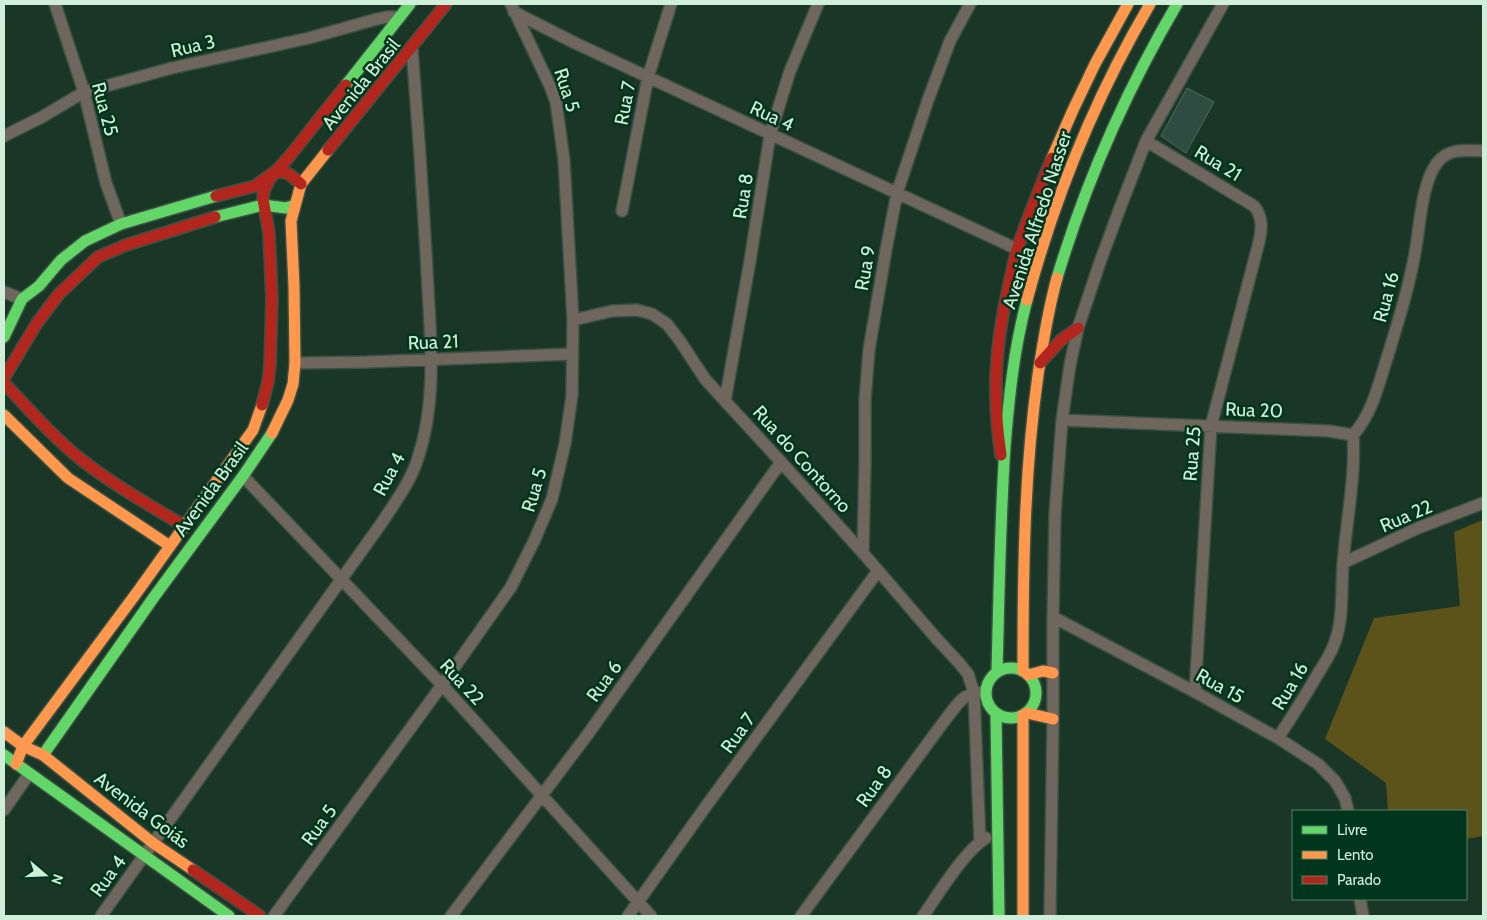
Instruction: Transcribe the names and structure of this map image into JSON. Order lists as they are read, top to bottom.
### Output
{
  "streets": {
    "street": [
      "Rua 3",
      "Avenida Brasil",
      "Rua 5",
      "Rua 7",
      "Rua 25",
      "Rua 4",
      "Rua 21",
      "Rua 8",
      "Avenida Alfredo Nasser",
      "Rua 9",
      "Rua 16",
      "Rua 20",
      "Rua do Contorno",
      "Rua 22",
      "Rua 6",
      "Rua 15",
      "Avenida Goiás"
    ]
  },
  "crossings": [
    ["Rua 3", "Avenida Brasil"],
    ["Rua 3", "Rua 25"],
    ["Avenida Brasil", "Rua 25"],
    ["Avenida Brasil", "Rua 4"],
    ["Avenida Brasil", "Rua 21"],
    ["Avenida Brasil", "Rua 22"],
    ["Avenida Brasil", "Avenida Goiás"],
    ["Rua 5", "Rua 4"],
    ["Rua 5", "Rua 21"],
    ["Rua 5", "Rua do Contorno"],
    ["Rua 5", "Rua 22"],
    ["Rua 7", "Rua 4"],
    ["Rua 7", "Rua do Contorno"],
    ["Rua 7", "Rua 22"],
    ["Rua 25", "Rua 21"],
    ["Rua 25", "Rua 20"],
    ["Rua 25", "Rua 15"],
    ["Rua 4", "Rua 21"],
    ["Rua 4", "Rua 8"],
    ["Rua 4", "Rua 9"],
    ["Rua 4", "Rua 22"],
    ["Rua 4", "Avenida Goiás"],
    ["Rua 8", "Rua do Contorno"],
    ["Rua 9", "Rua do Contorno"],
    ["Rua 16", "Rua 20"],
    ["Rua 16", "Rua 22"],
    ["Rua 16", "Rua 15"],
    ["Rua do Contorno", "Rua 6"],
    ["Rua 22", "Rua 6"]
  ],
  "legend": ["Livre", "Lento", "Parado"],
  "north": "right"
}
